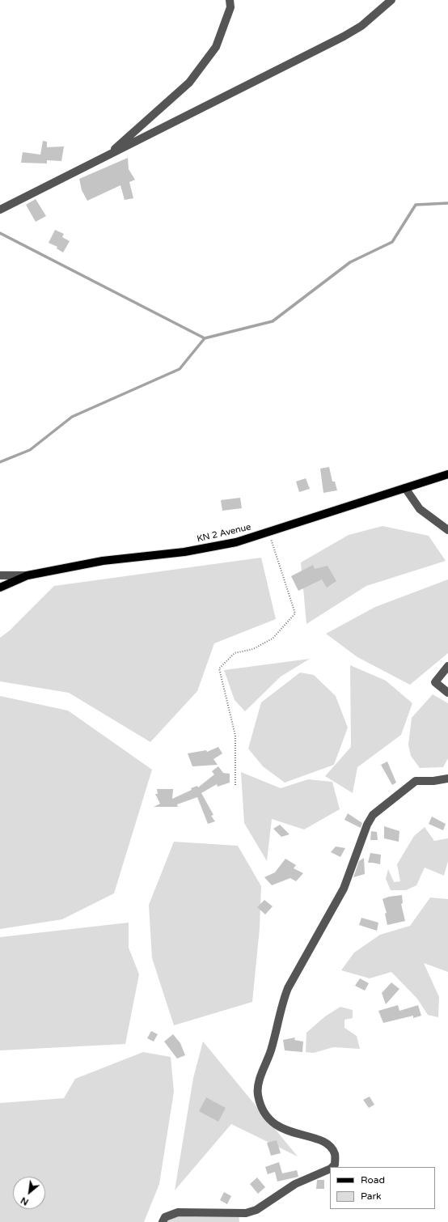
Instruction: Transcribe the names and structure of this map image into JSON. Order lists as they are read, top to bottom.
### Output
{
  "streets": {
    "main road": ["KN 2 Avenue"]
  },
  "legend": ["Road", "Park"],
  "north": "bottom left"
}
